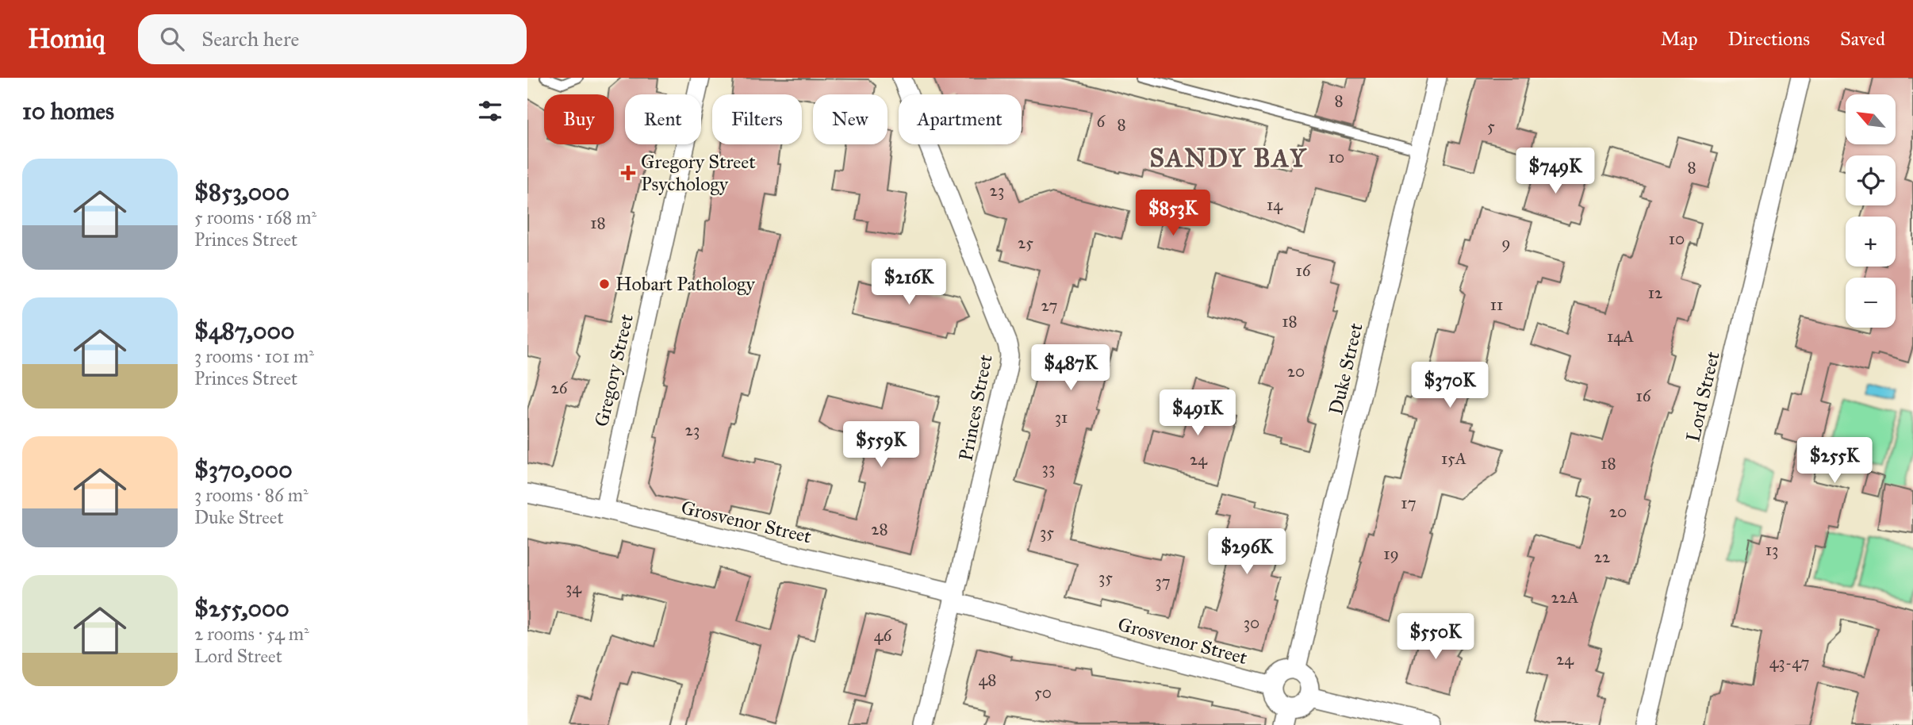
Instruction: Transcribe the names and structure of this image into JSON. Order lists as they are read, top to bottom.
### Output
{
  "streets": {
    "street": [
      "Duke Street",
      "Gregory Street",
      "Lord Street",
      "Princes Street",
      "Grosvenor Street"
    ]
  },
  "crossings": [
    ["Duke Street", "Grosvenor Street"],
    ["Gregory Street", "Grosvenor Street"],
    ["Princes Street", "Grosvenor Street"]
  ],
  "districts": ["SANDY BAY"],
  "places": {
    "health": ["Gregory Street Psychology"],
    "other": ["Hobart Pathology"]
  },
  "house_numbers": [
    "8",
    "6",
    "8",
    "5",
    "10",
    "8",
    "23",
    "14",
    "18",
    "10",
    "25",
    "9",
    "16",
    "12",
    "11",
    "27",
    "18",
    "14A",
    "20",
    "26",
    "16",
    "31",
    "23",
    "15A",
    "24",
    "18",
    "33",
    "17",
    "20",
    "28",
    "35",
    "13",
    "19",
    "22",
    "35",
    "37",
    "34",
    "22A",
    "30",
    "46",
    "24",
    "43-47",
    "48",
    "50"
  ],
  "north": "top left",
  "page": {
    "header": "Homiq",
    "search": "Search here",
    "nav": ["Map", "Directions", "Saved"],
    "heading": "10 homes",
    "map_buttons": ["+", "−"],
    "chip": [
      "Buy",
      "Rent",
      "Filters",
      "New",
      "Apartment"
    ],
    "list": [
      {
        "name": "$853,000",
        "note": "5 rooms · 168 m² · Princes Street"
      },
      {
        "name": "$487,000",
        "note": "3 rooms · 101 m² · Princes Street"
      },
      {
        "name": "$370,000",
        "note": "3 rooms · 86 m² · Duke Street"
      },
      {
        "name": "$255,000",
        "note": "2 rooms · 54 m² · Lord Street"
      }
    ],
    "price": [
      "$749K",
      "$853K",
      "$216K",
      "$487K",
      "$370K",
      "$491K",
      "$559K",
      "$255K",
      "$296K",
      "$550K"
    ]
  }
}
